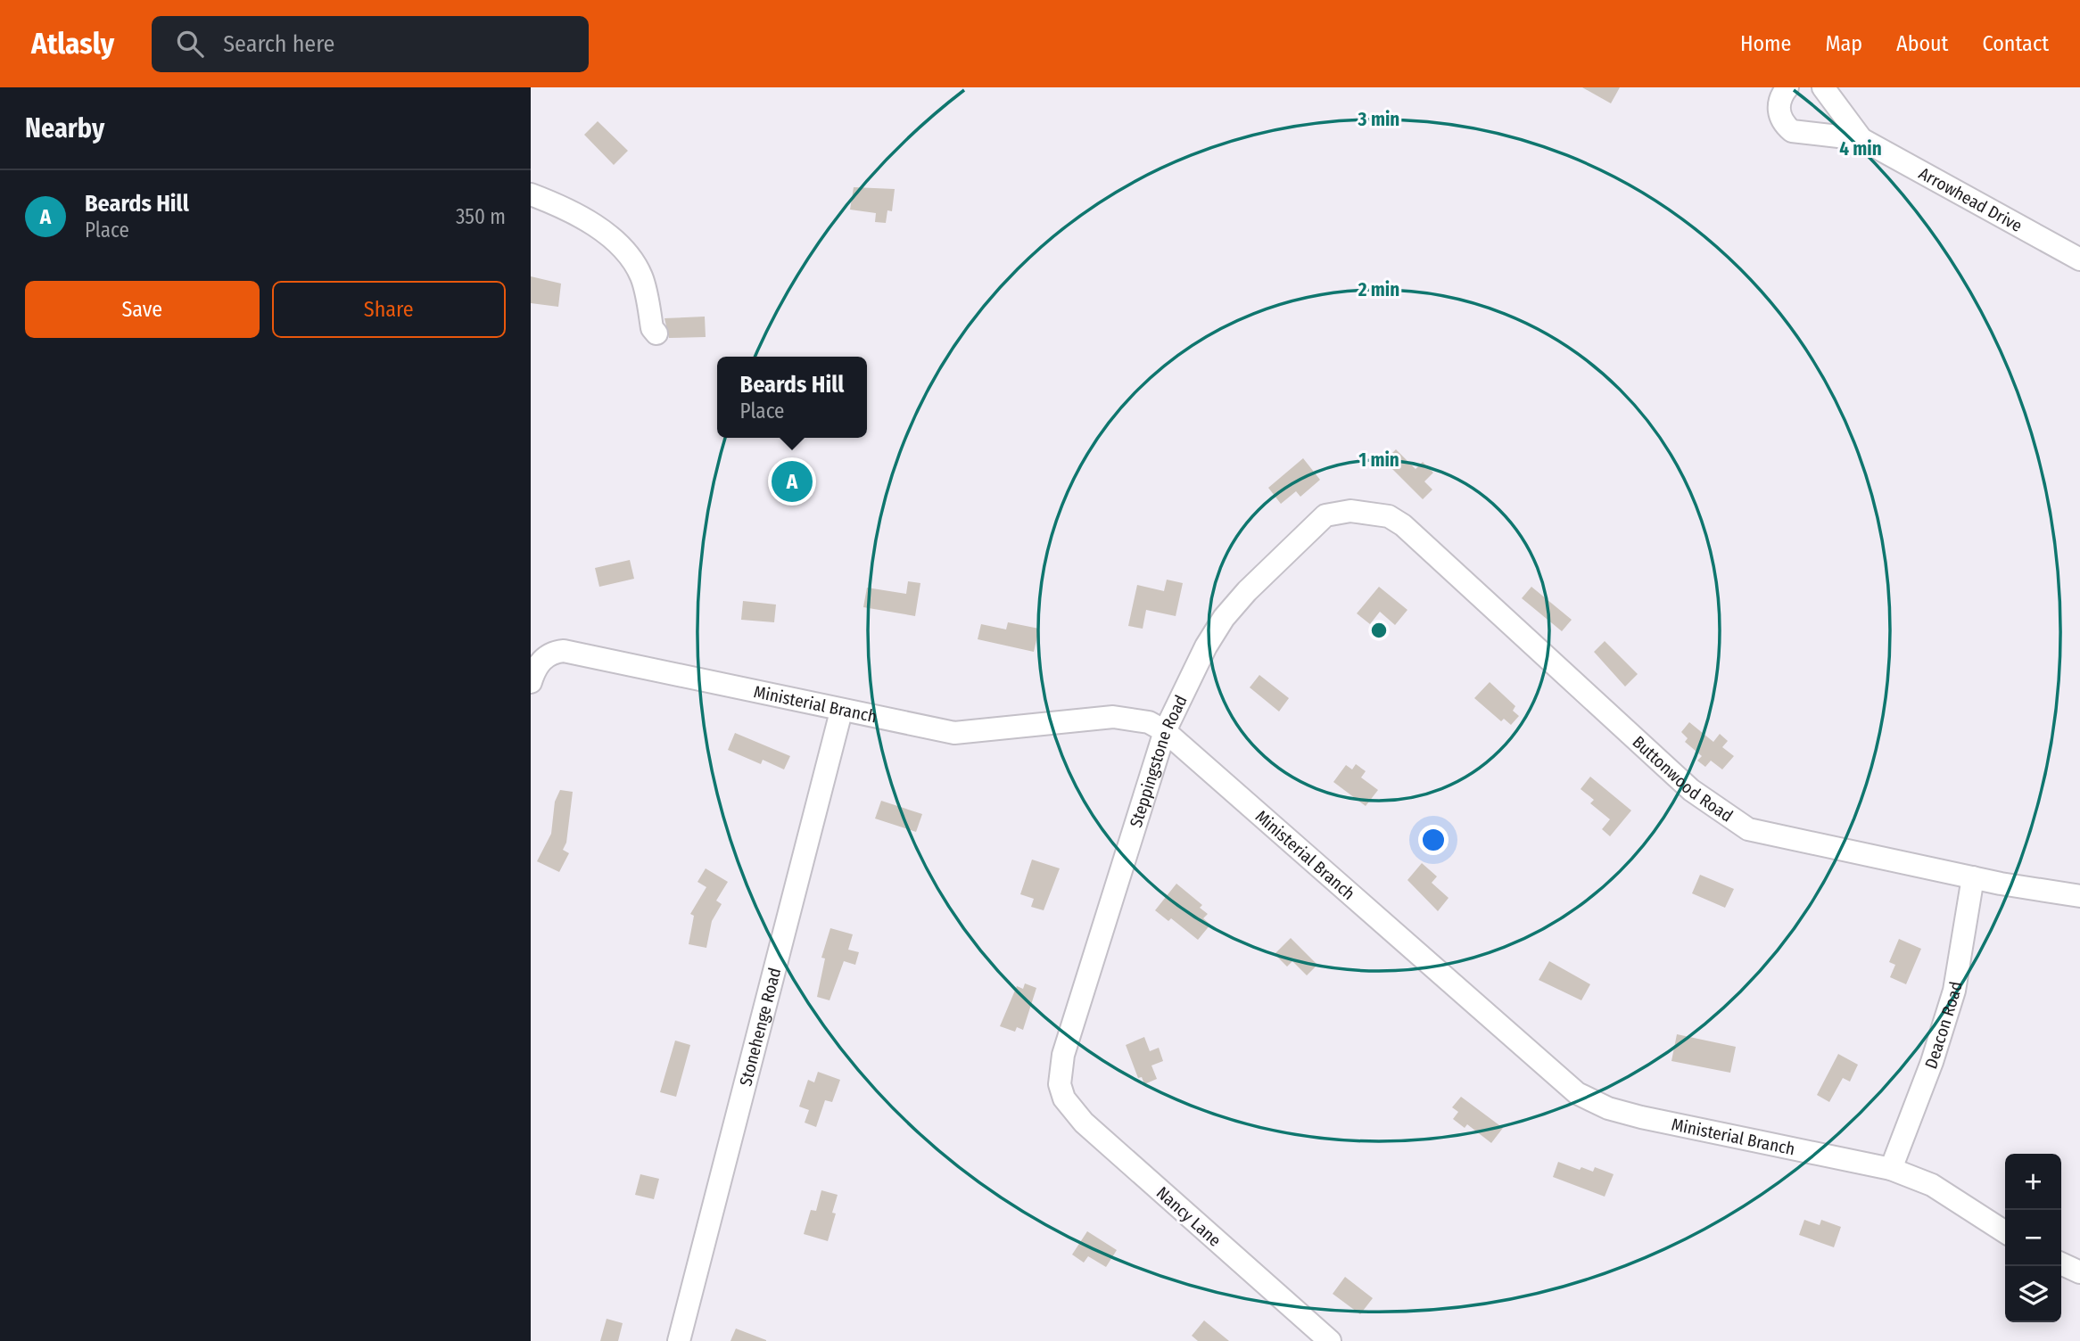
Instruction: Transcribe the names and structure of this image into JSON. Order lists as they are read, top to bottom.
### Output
{
  "streets": {
    "street": [
      "Arrowhead Drive",
      "Ministerial Branch",
      "Steppingstone Road",
      "Buttonwood Road",
      "Deacon Road",
      "Stonehenge Road",
      "Nancy Lane"
    ]
  },
  "crossings": [
    ["Ministerial Branch", "Steppingstone Road"],
    ["Ministerial Branch", "Deacon Road"],
    ["Ministerial Branch", "Stonehenge Road"],
    ["Steppingstone Road", "Buttonwood Road"],
    ["Steppingstone Road", "Nancy Lane"],
    ["Buttonwood Road", "Deacon Road"]
  ],
  "page": {
    "header": "Atlasly",
    "search": "Search here",
    "nav": [
      "Home",
      "Map",
      "About",
      "Contact"
    ],
    "heading": "Nearby",
    "list": [
      {
        "mark": "A",
        "name": "Beards Hill",
        "note": "Place",
        "value": "350 m"
      }
    ],
    "buttons": ["Save", "Share"],
    "popup": ["Beards Hill", "Place"],
    "pins": "A",
    "map_buttons": ["+", "−"]
  },
  "rings": [
    "3 min",
    "4 min",
    "2 min",
    "1 min"
  ]
}
